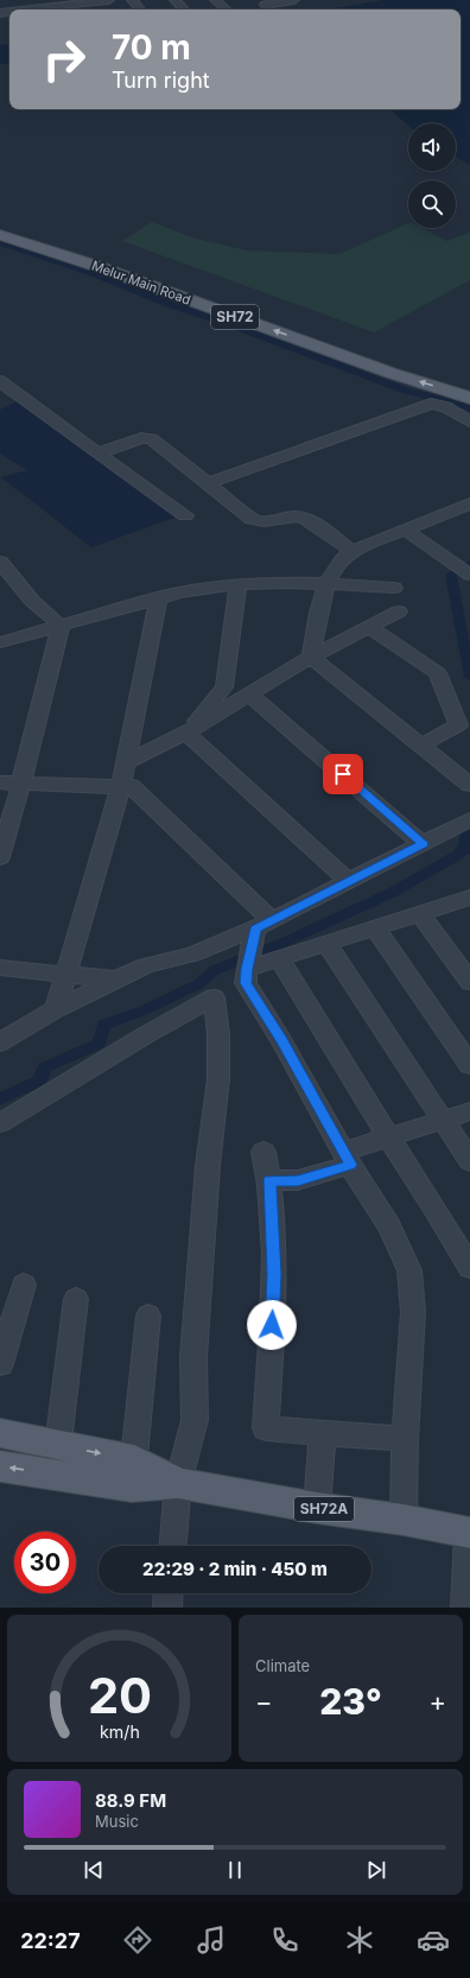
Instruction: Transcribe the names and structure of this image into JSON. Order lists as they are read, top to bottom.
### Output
{
  "streets": {
    "main road": ["Melur Main Road", "SH72", "SH72A"]
  },
  "page": {
    "turn": ["70 m", "Turn right"],
    "limit": "30",
    "trip": "22:29 · 2 min · 450 m",
    "tile": "Climate",
    "heat": ["−", "23°", "+"],
    "song": ["88.9 FM", "Music"],
    "tabs": "22:27",
    "gauge": ["20", "km/h"]
  }
}
